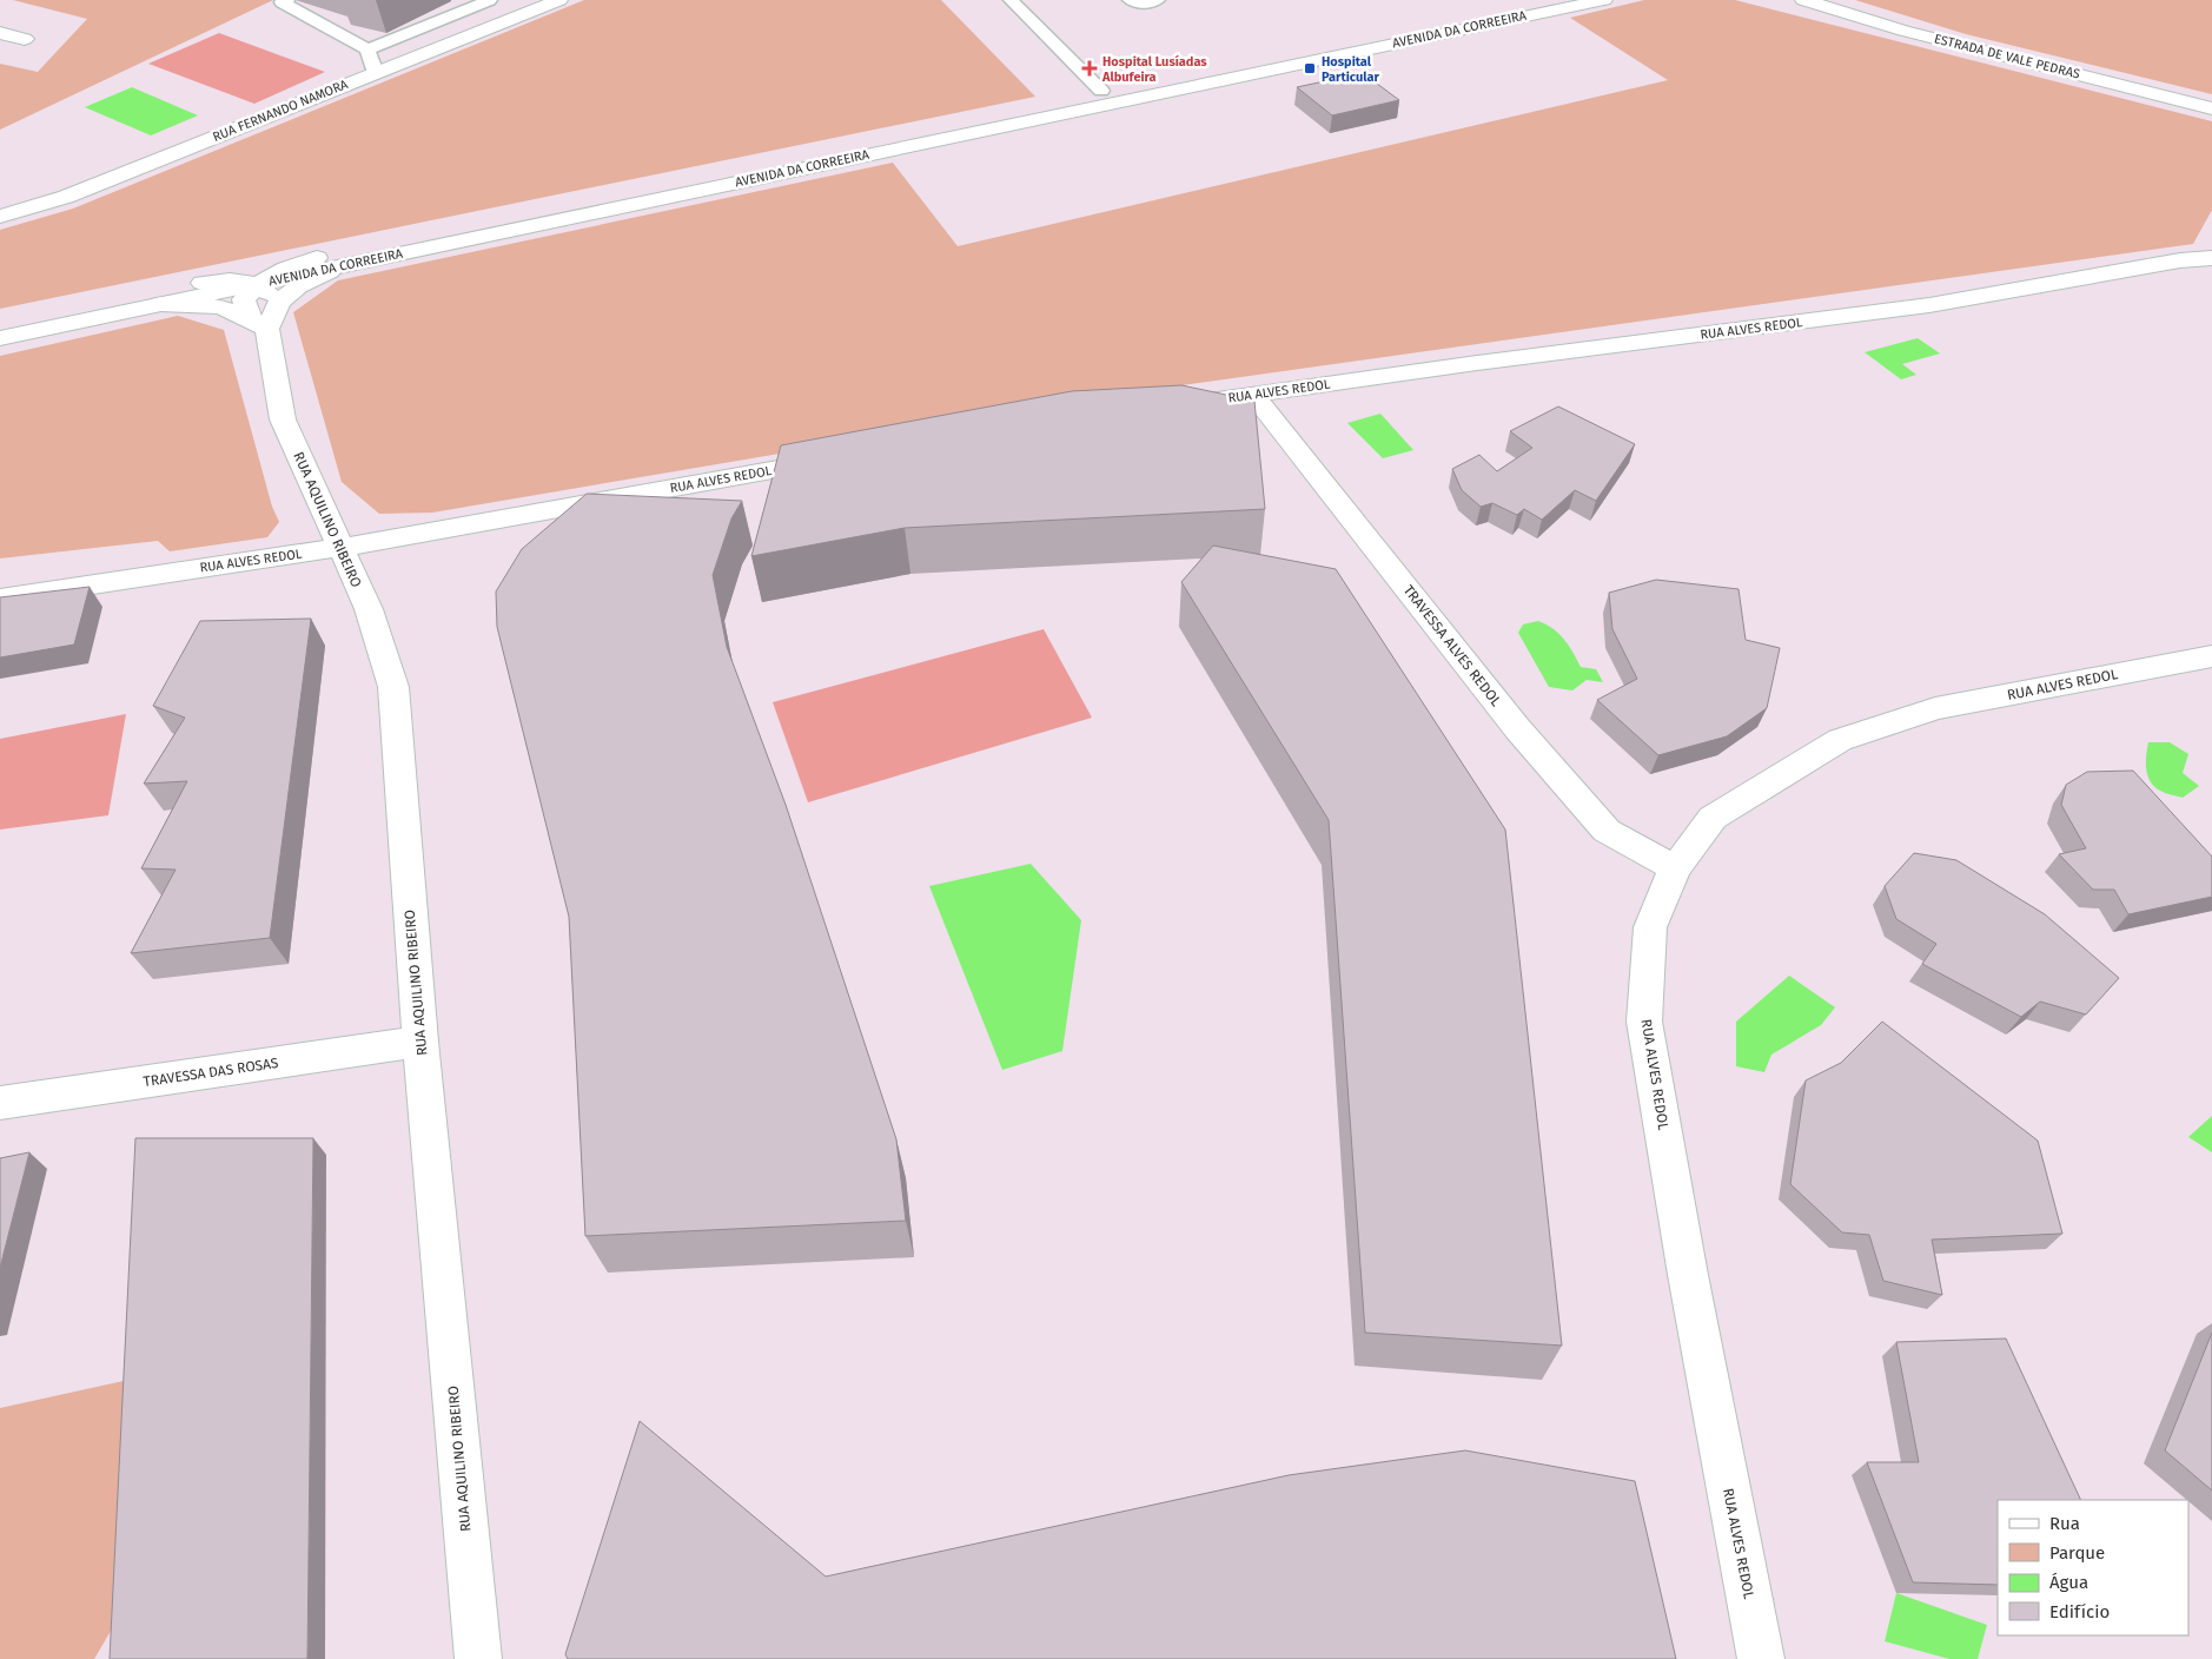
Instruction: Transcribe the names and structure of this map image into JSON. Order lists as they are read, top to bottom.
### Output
{
  "streets": {
    "street": [
      "AVENIDA DA CORREEIRA",
      "ESTRADA DE VALE PEDRAS",
      "RUA FERNANDO NAMORA",
      "RUA ALVES REDOL",
      "RUA AQUILINO RIBEIRO",
      "TRAVESSA ALVES REDOL",
      "TRAVESSA DAS ROSAS"
    ]
  },
  "crossings": [
    ["AVENIDA DA CORREEIRA", "RUA AQUILINO RIBEIRO"],
    ["RUA ALVES REDOL", "RUA AQUILINO RIBEIRO"],
    ["RUA ALVES REDOL", "TRAVESSA ALVES REDOL"],
    ["RUA AQUILINO RIBEIRO", "TRAVESSA DAS ROSAS"]
  ],
  "places": {
    "health": ["Hospital Lusíadas Albufeira"],
    "transit": ["Hospital Particular"]
  },
  "legend": [
    "Rua",
    "Parque",
    "Água",
    "Edifício"
  ]
}
